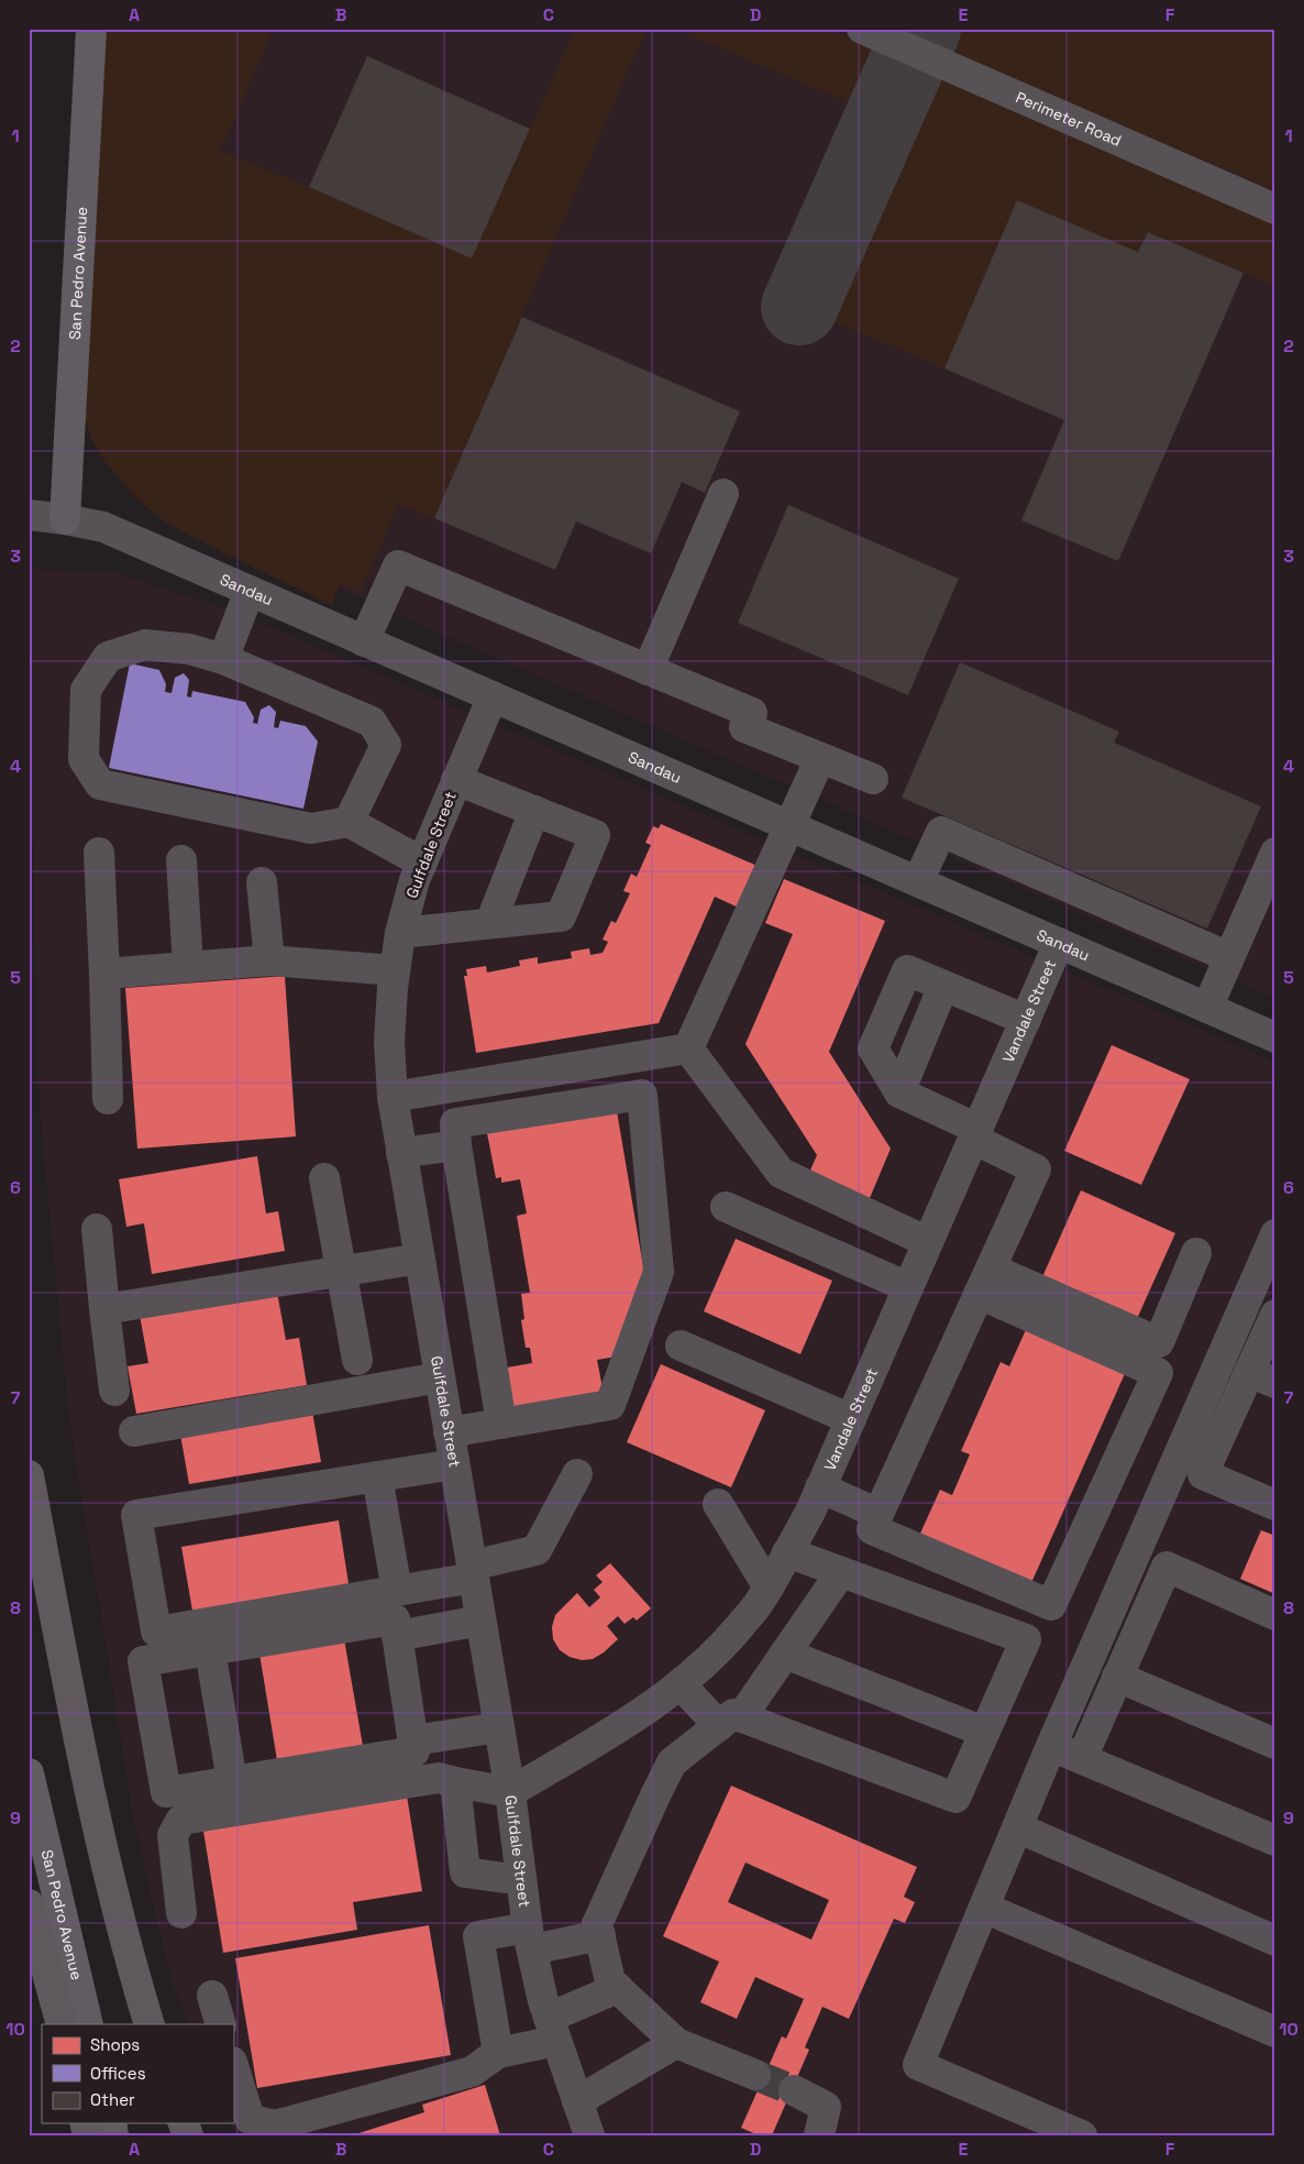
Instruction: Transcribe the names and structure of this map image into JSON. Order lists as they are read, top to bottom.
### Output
{
  "streets": {
    "main road": ["San Pedro Avenue"],
    "street": [
      "Perimeter Road",
      "Sandau",
      "Gulfdale Street",
      "Vandale Street"
    ]
  },
  "crossings": [
    ["San Pedro Avenue", "Sandau"],
    ["Sandau", "Gulfdale Street"],
    ["Sandau", "Vandale Street"],
    ["Gulfdale Street", "Vandale Street"]
  ],
  "legend": ["Shops", "Offices", "Other"],
  "grid": {
    "columns": [
      "A",
      "B",
      "C",
      "D",
      "E",
      "F"
    ],
    "rows": [
      "1",
      "2",
      "3",
      "4",
      "5",
      "6",
      "7",
      "8",
      "9",
      "10"
    ]
  }
}
